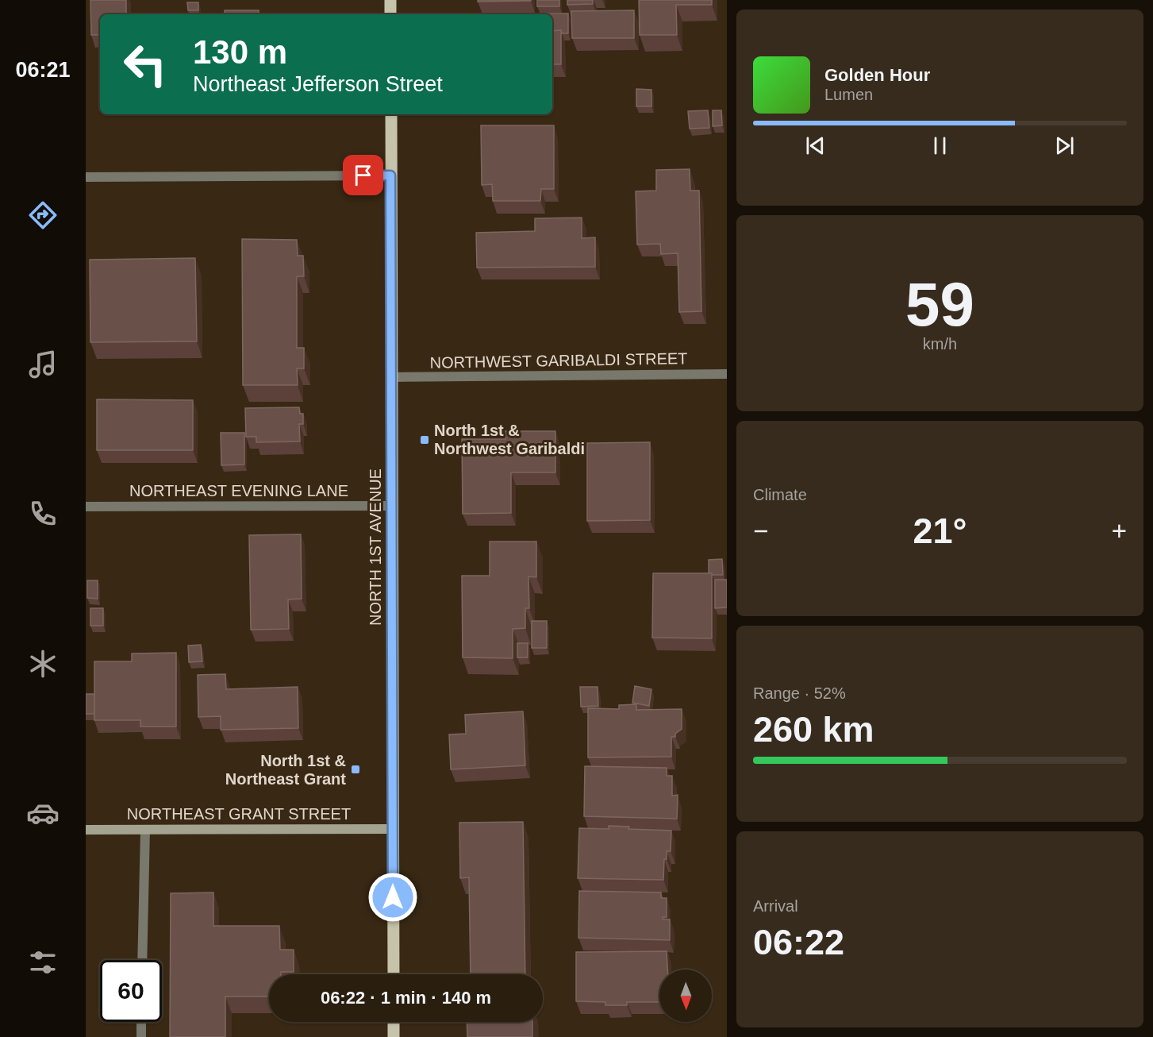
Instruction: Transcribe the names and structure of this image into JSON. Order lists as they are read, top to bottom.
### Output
{
  "streets": {
    "main road": ["NORTH 1ST AVENUE"],
    "street": ["NORTHWEST GARIBALDI STREET", "NORTHEAST EVENING LANE", "NORTHEAST GRANT STREET"]
  },
  "crossings": [
    ["NORTHWEST GARIBALDI STREET", "NORTH 1ST AVENUE"],
    ["NORTHEAST EVENING LANE", "NORTH 1ST AVENUE"],
    ["NORTH 1ST AVENUE", "NORTHEAST GRANT STREET"]
  ],
  "places": {
    "transit": ["North 1st & Northwest Garibaldi", "North 1st & Northeast Grant"]
  },
  "north": "bottom",
  "page": {
    "tabs": "06:21",
    "turn": ["130 m", "Northeast Jefferson Street"],
    "song": ["Golden Hour", "Lumen"],
    "tile": [
      ["59", "km/h"],
      "Climate",
      ["Range · 52%", "260 km"],
      ["Arrival", "06:22"]
    ],
    "heat": ["−", "21°", "+"],
    "limit": "60",
    "trip": "06:22 · 1 min · 140 m"
  }
}
